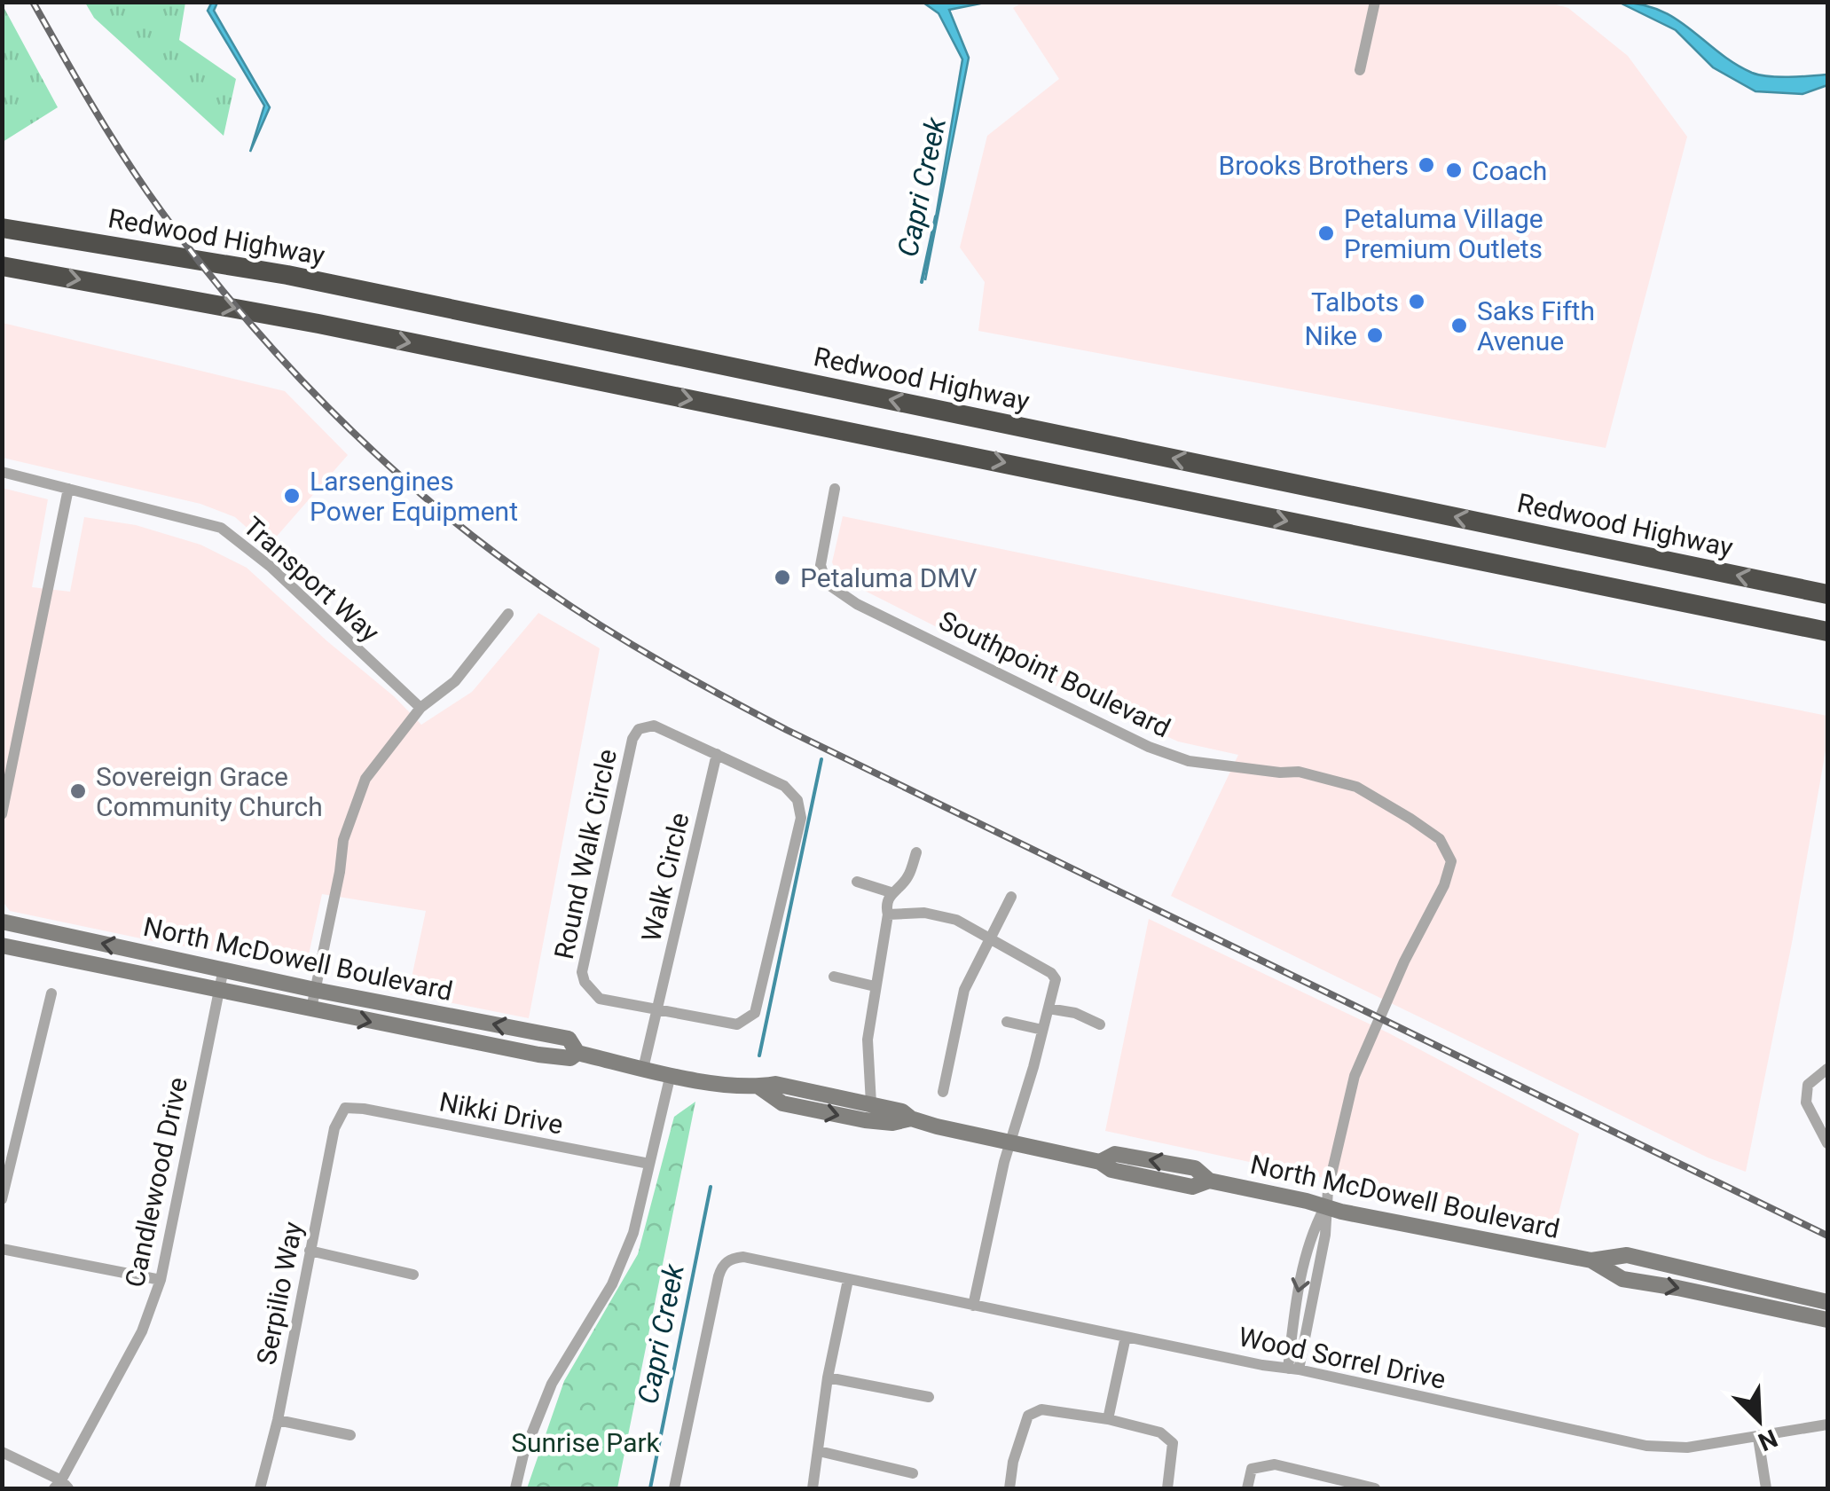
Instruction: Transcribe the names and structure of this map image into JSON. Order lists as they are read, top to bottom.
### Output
{
  "streets": {
    "highway": ["Redwood Highway"],
    "main road": ["North McDowell Boulevard"],
    "street": [
      "Transport Way",
      "Southpoint Boulevard",
      "Round Walk Circle",
      "Walk Circle",
      "Nikki Drive",
      "Candlewood Drive",
      "Serpilio Way",
      "Wood Sorrel Drive"
    ]
  },
  "crossings": [
    ["Southpoint Boulevard", "North McDowell Boulevard"],
    ["Southpoint Boulevard", "Wood Sorrel Drive"],
    ["Round Walk Circle", "Walk Circle"],
    ["North McDowell Boulevard", "Candlewood Drive"],
    ["Nikki Drive", "Serpilio Way"]
  ],
  "water": ["Capri Creek"],
  "parks": ["Sunrise Park"],
  "places": [
    "Brooks Brothers",
    "Coach",
    "Petaluma Village Premium Outlets",
    "Talbots",
    "Saks Fifth Avenue",
    "Nike",
    "Larsengines Power Equipment",
    "Petaluma DMV",
    "Sovereign Grace Community Church"
  ],
  "north": "bottom right"
}
